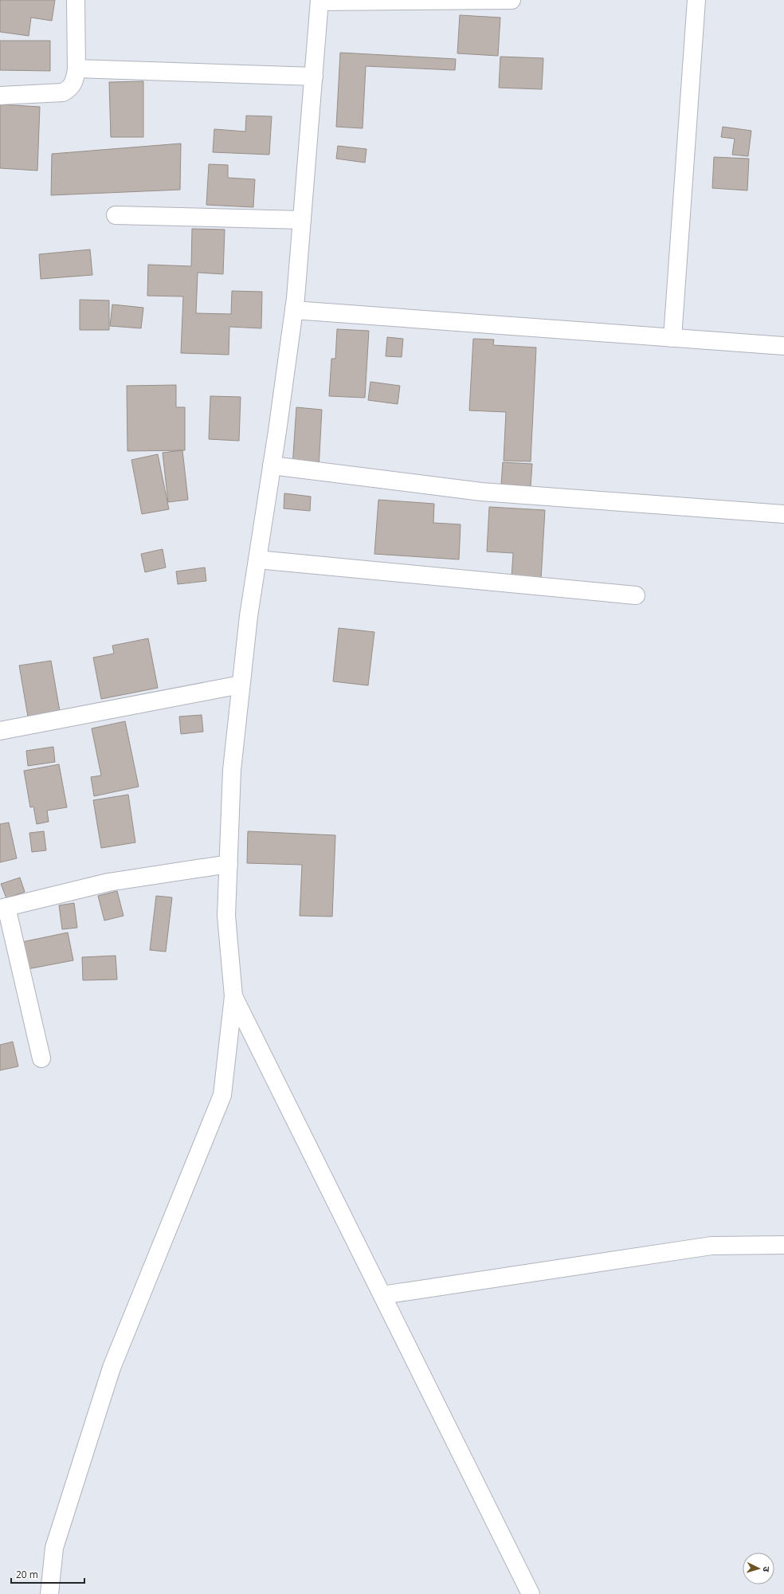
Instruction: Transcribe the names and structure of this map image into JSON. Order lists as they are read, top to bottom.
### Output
{
  "scale_bar": "20 m",
  "north": "right"
}
